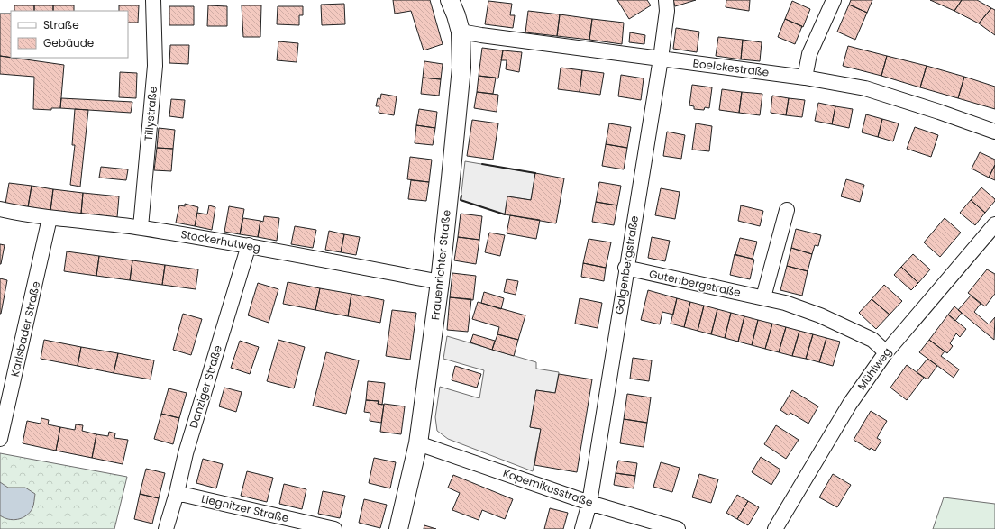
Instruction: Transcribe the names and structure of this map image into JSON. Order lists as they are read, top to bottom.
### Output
{
  "streets": {
    "main road": ["Frauenrichter Straße"],
    "street": [
      "Boelckestraße",
      "Tillystraße",
      "Stockerhutweg",
      "Galgenbergstraße",
      "Gutenbergstraße",
      "Karlsbader Straße",
      "Mühlweg",
      "Danziger Straße",
      "Kopernikusstraße",
      "Liegnitzer Straße"
    ]
  },
  "crossings": [
    ["Boelckestraße", "Frauenrichter Straße"],
    ["Boelckestraße", "Galgenbergstraße"],
    ["Tillystraße", "Stockerhutweg"],
    ["Stockerhutweg", "Frauenrichter Straße"],
    ["Stockerhutweg", "Karlsbader Straße"],
    ["Stockerhutweg", "Danziger Straße"],
    ["Frauenrichter Straße", "Kopernikusstraße"],
    ["Galgenbergstraße", "Gutenbergstraße"],
    ["Galgenbergstraße", "Kopernikusstraße"],
    ["Gutenbergstraße", "Mühlweg"],
    ["Danziger Straße", "Liegnitzer Straße"]
  ],
  "legend": ["Straße", "Gebäude"]
}
